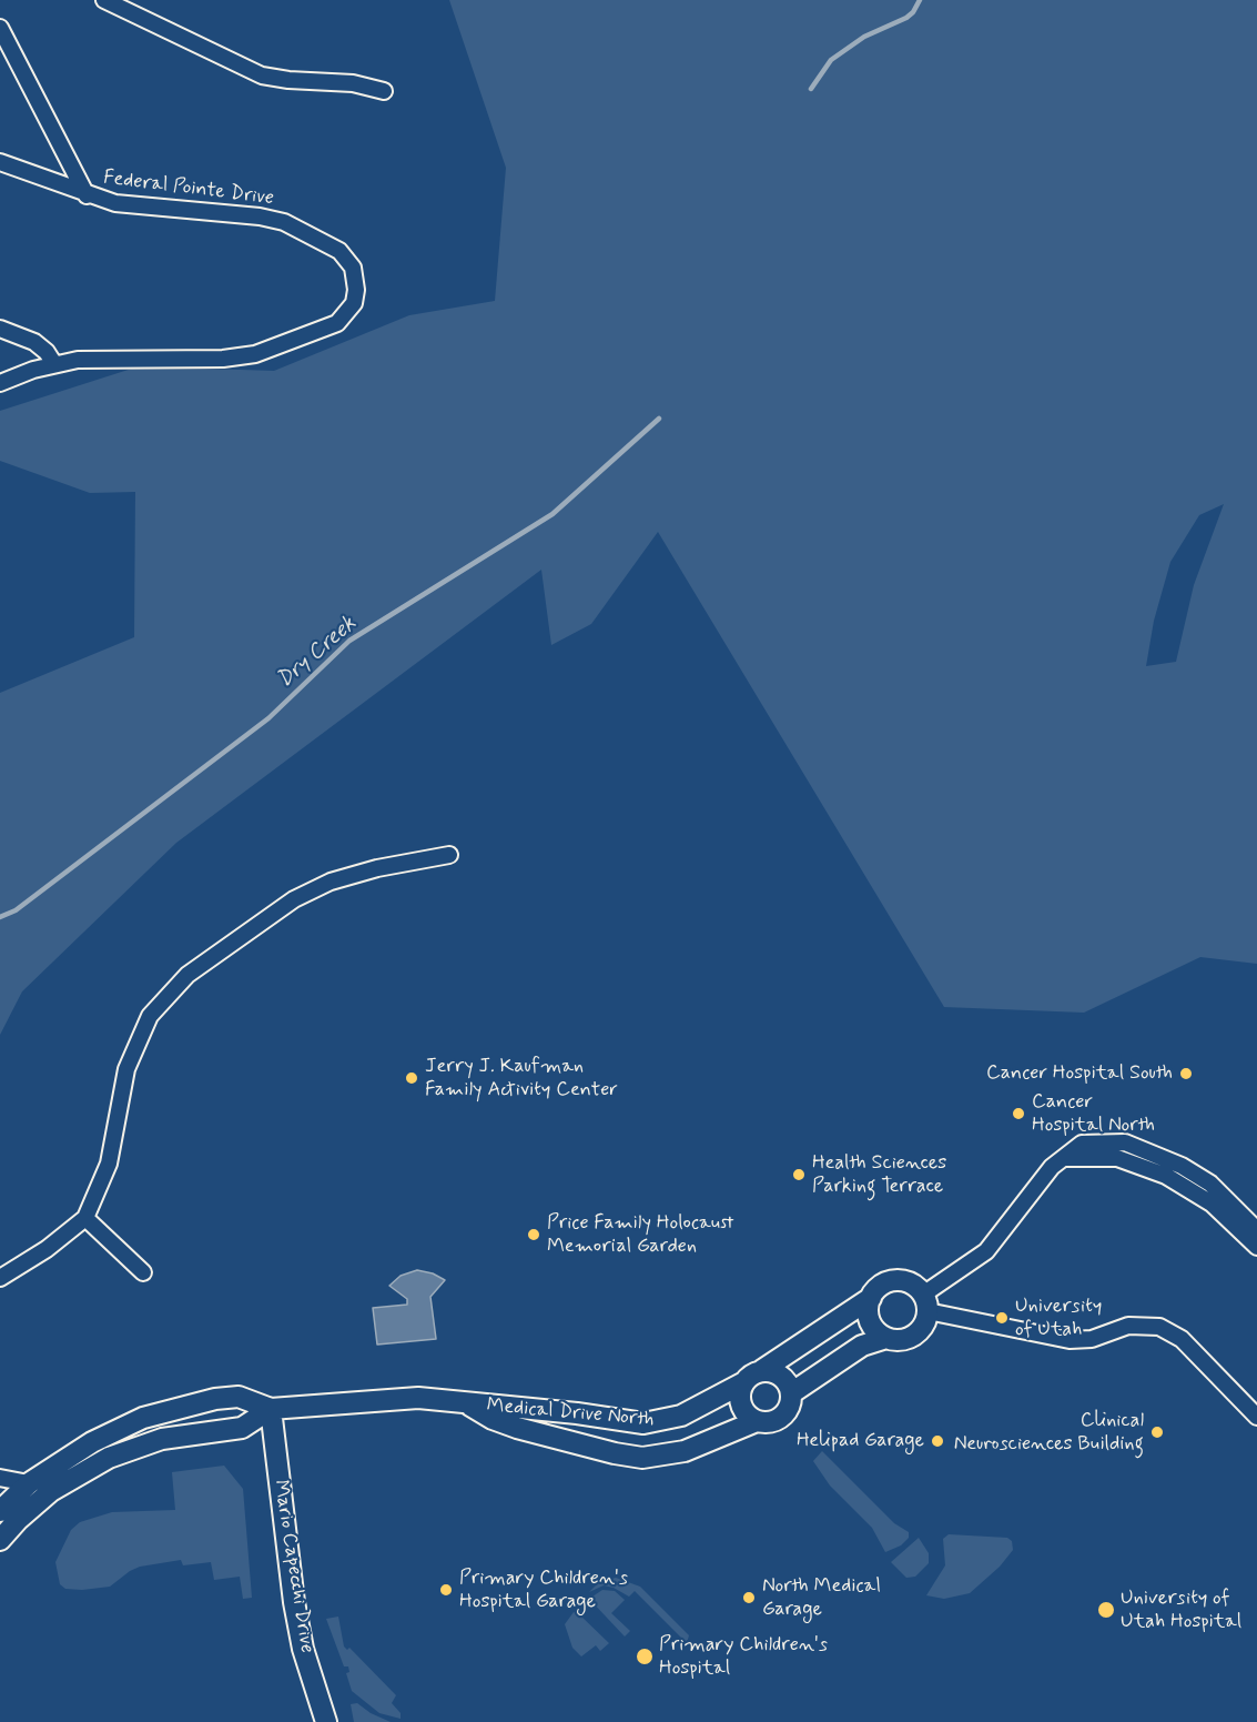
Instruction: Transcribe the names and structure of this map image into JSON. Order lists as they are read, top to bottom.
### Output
{
  "streets": {
    "street": ["Federal Pointe Drive", "Medical Drive North", "Mario Capecchi Drive"]
  },
  "crossings": [
    ["Medical Drive North", "Mario Capecchi Drive"]
  ],
  "water": ["Dry Creek"],
  "places": [
    "Cancer Hospital South",
    "Jerry J. Kaufman Family Activity Center",
    "Cancer Hospital North",
    "Health Sciences Parking Terrace",
    "Price Family Holocaust Memorial Garden",
    "University of Utah",
    "Clinical Neurosciences Building",
    "Helipad Garage",
    "Primary Children's Hospital Garage",
    "North Medical Garage",
    "University of Utah Hospital",
    "Primary Children's Hospital"
  ]
}
